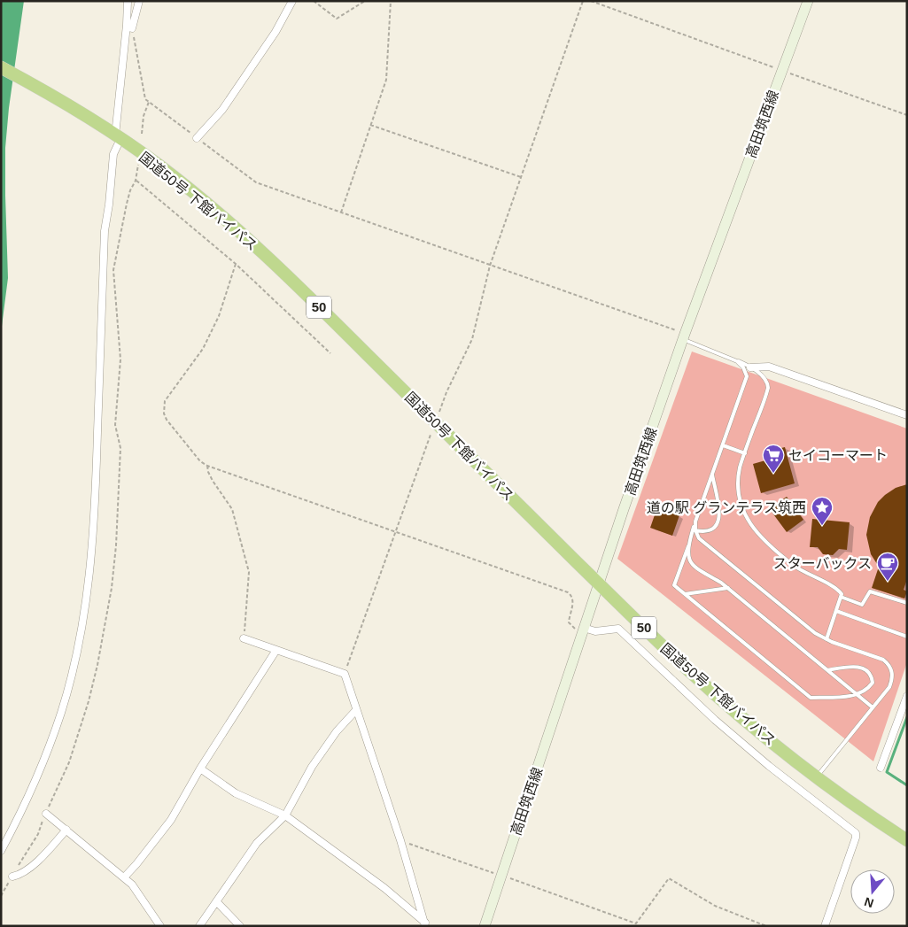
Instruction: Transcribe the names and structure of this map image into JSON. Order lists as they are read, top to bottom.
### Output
{
  "streets": {
    "highway": ["国道50号 下館バイパス", "50"],
    "main road": ["高田筑西線"]
  },
  "crossings": [
    ["高田筑西線", "国道50号 下館バイパス"]
  ],
  "places": {
    "supermarket": ["セイコーマート"],
    "place": ["道の駅 グランテラス筑西"],
    "cafe": ["スターバックス"]
  },
  "north": "bottom"
}
